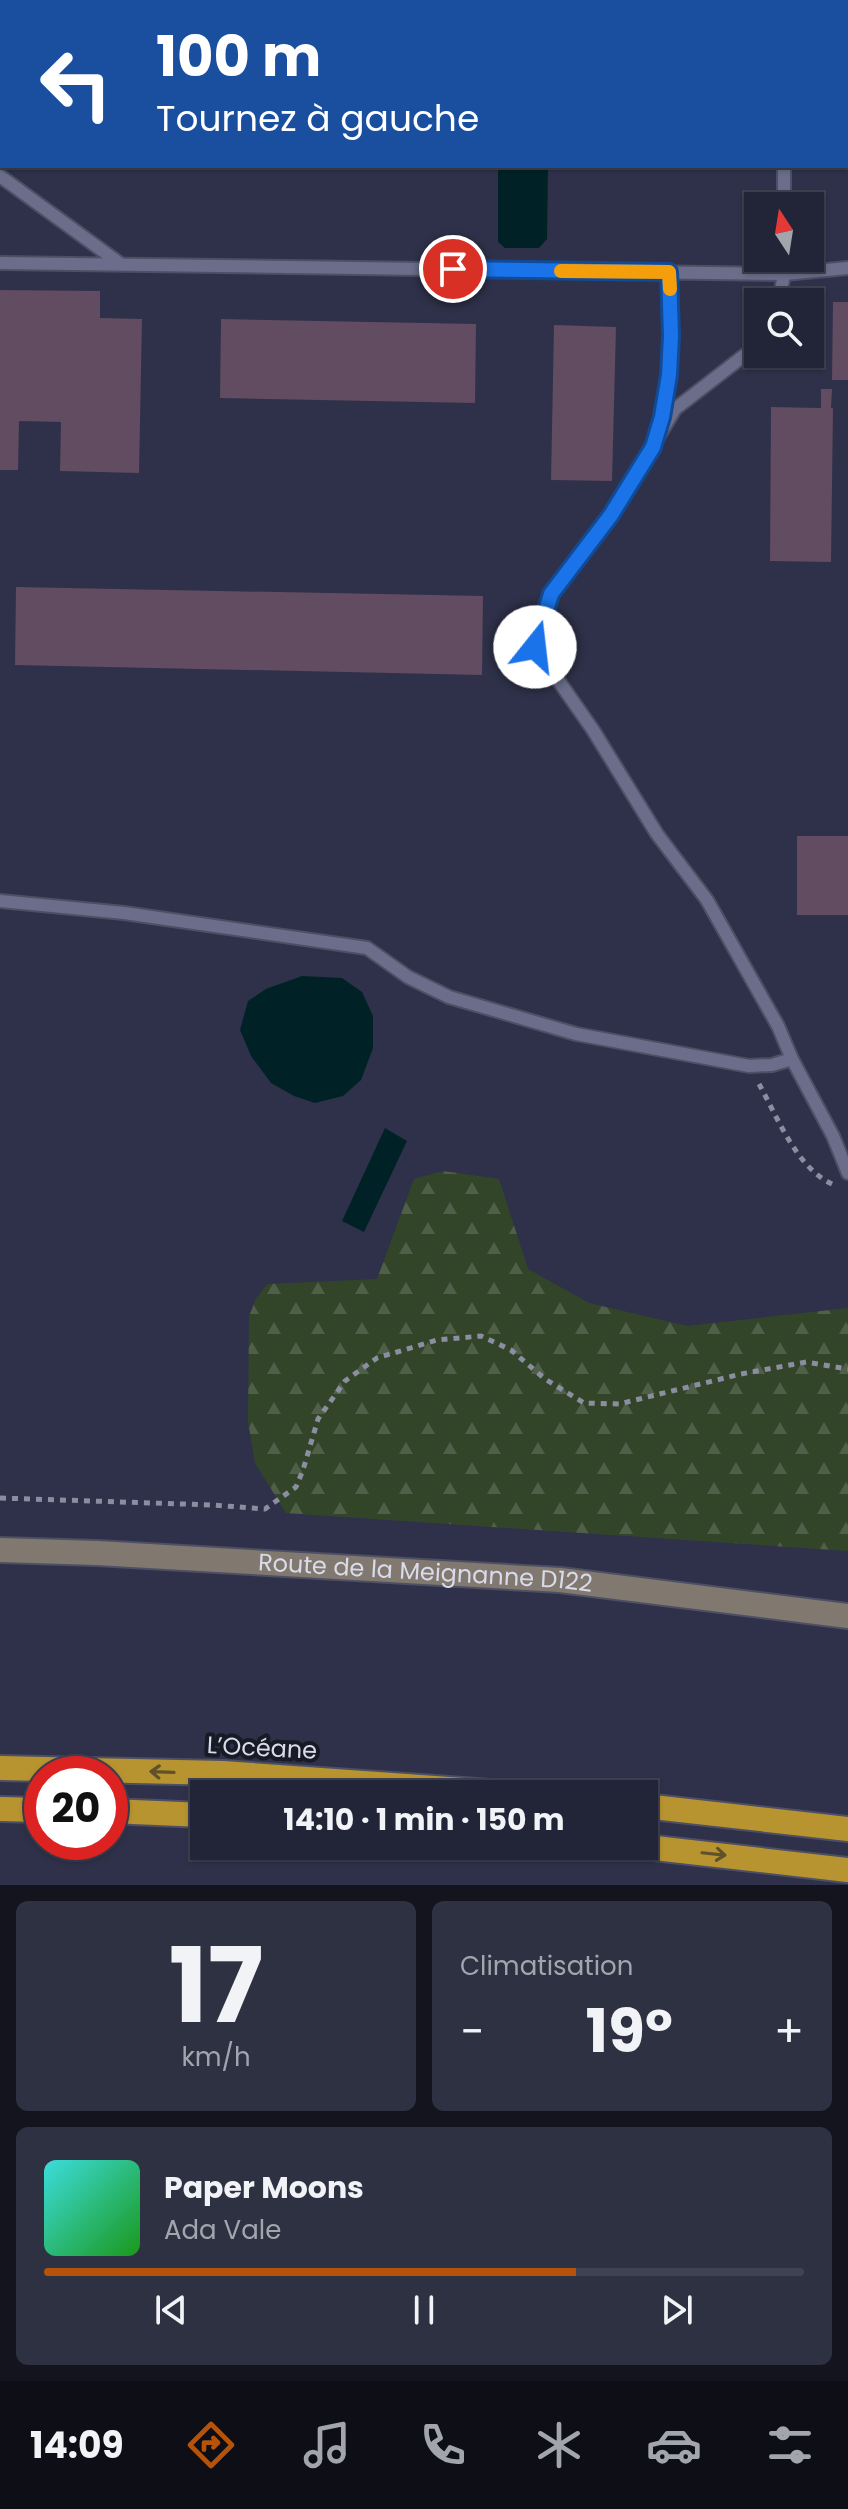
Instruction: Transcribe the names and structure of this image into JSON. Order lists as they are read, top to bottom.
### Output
{
  "streets": {
    "highway": ["L’Océane"],
    "street": ["Route de la Meignanne D122"]
  },
  "one_way": ["L’Océane"],
  "north": "top",
  "page": {
    "turn": ["100 m", "Tournez à gauche"],
    "limit": "20",
    "trip": "14:10 · 1 min · 150 m",
    "tile": [
      ["17", "km/h"],
      "Climatisation"
    ],
    "heat": ["−", "19°", "+"],
    "song": ["Paper Moons", "Ada Vale"],
    "tabs": "14:09"
  }
}
